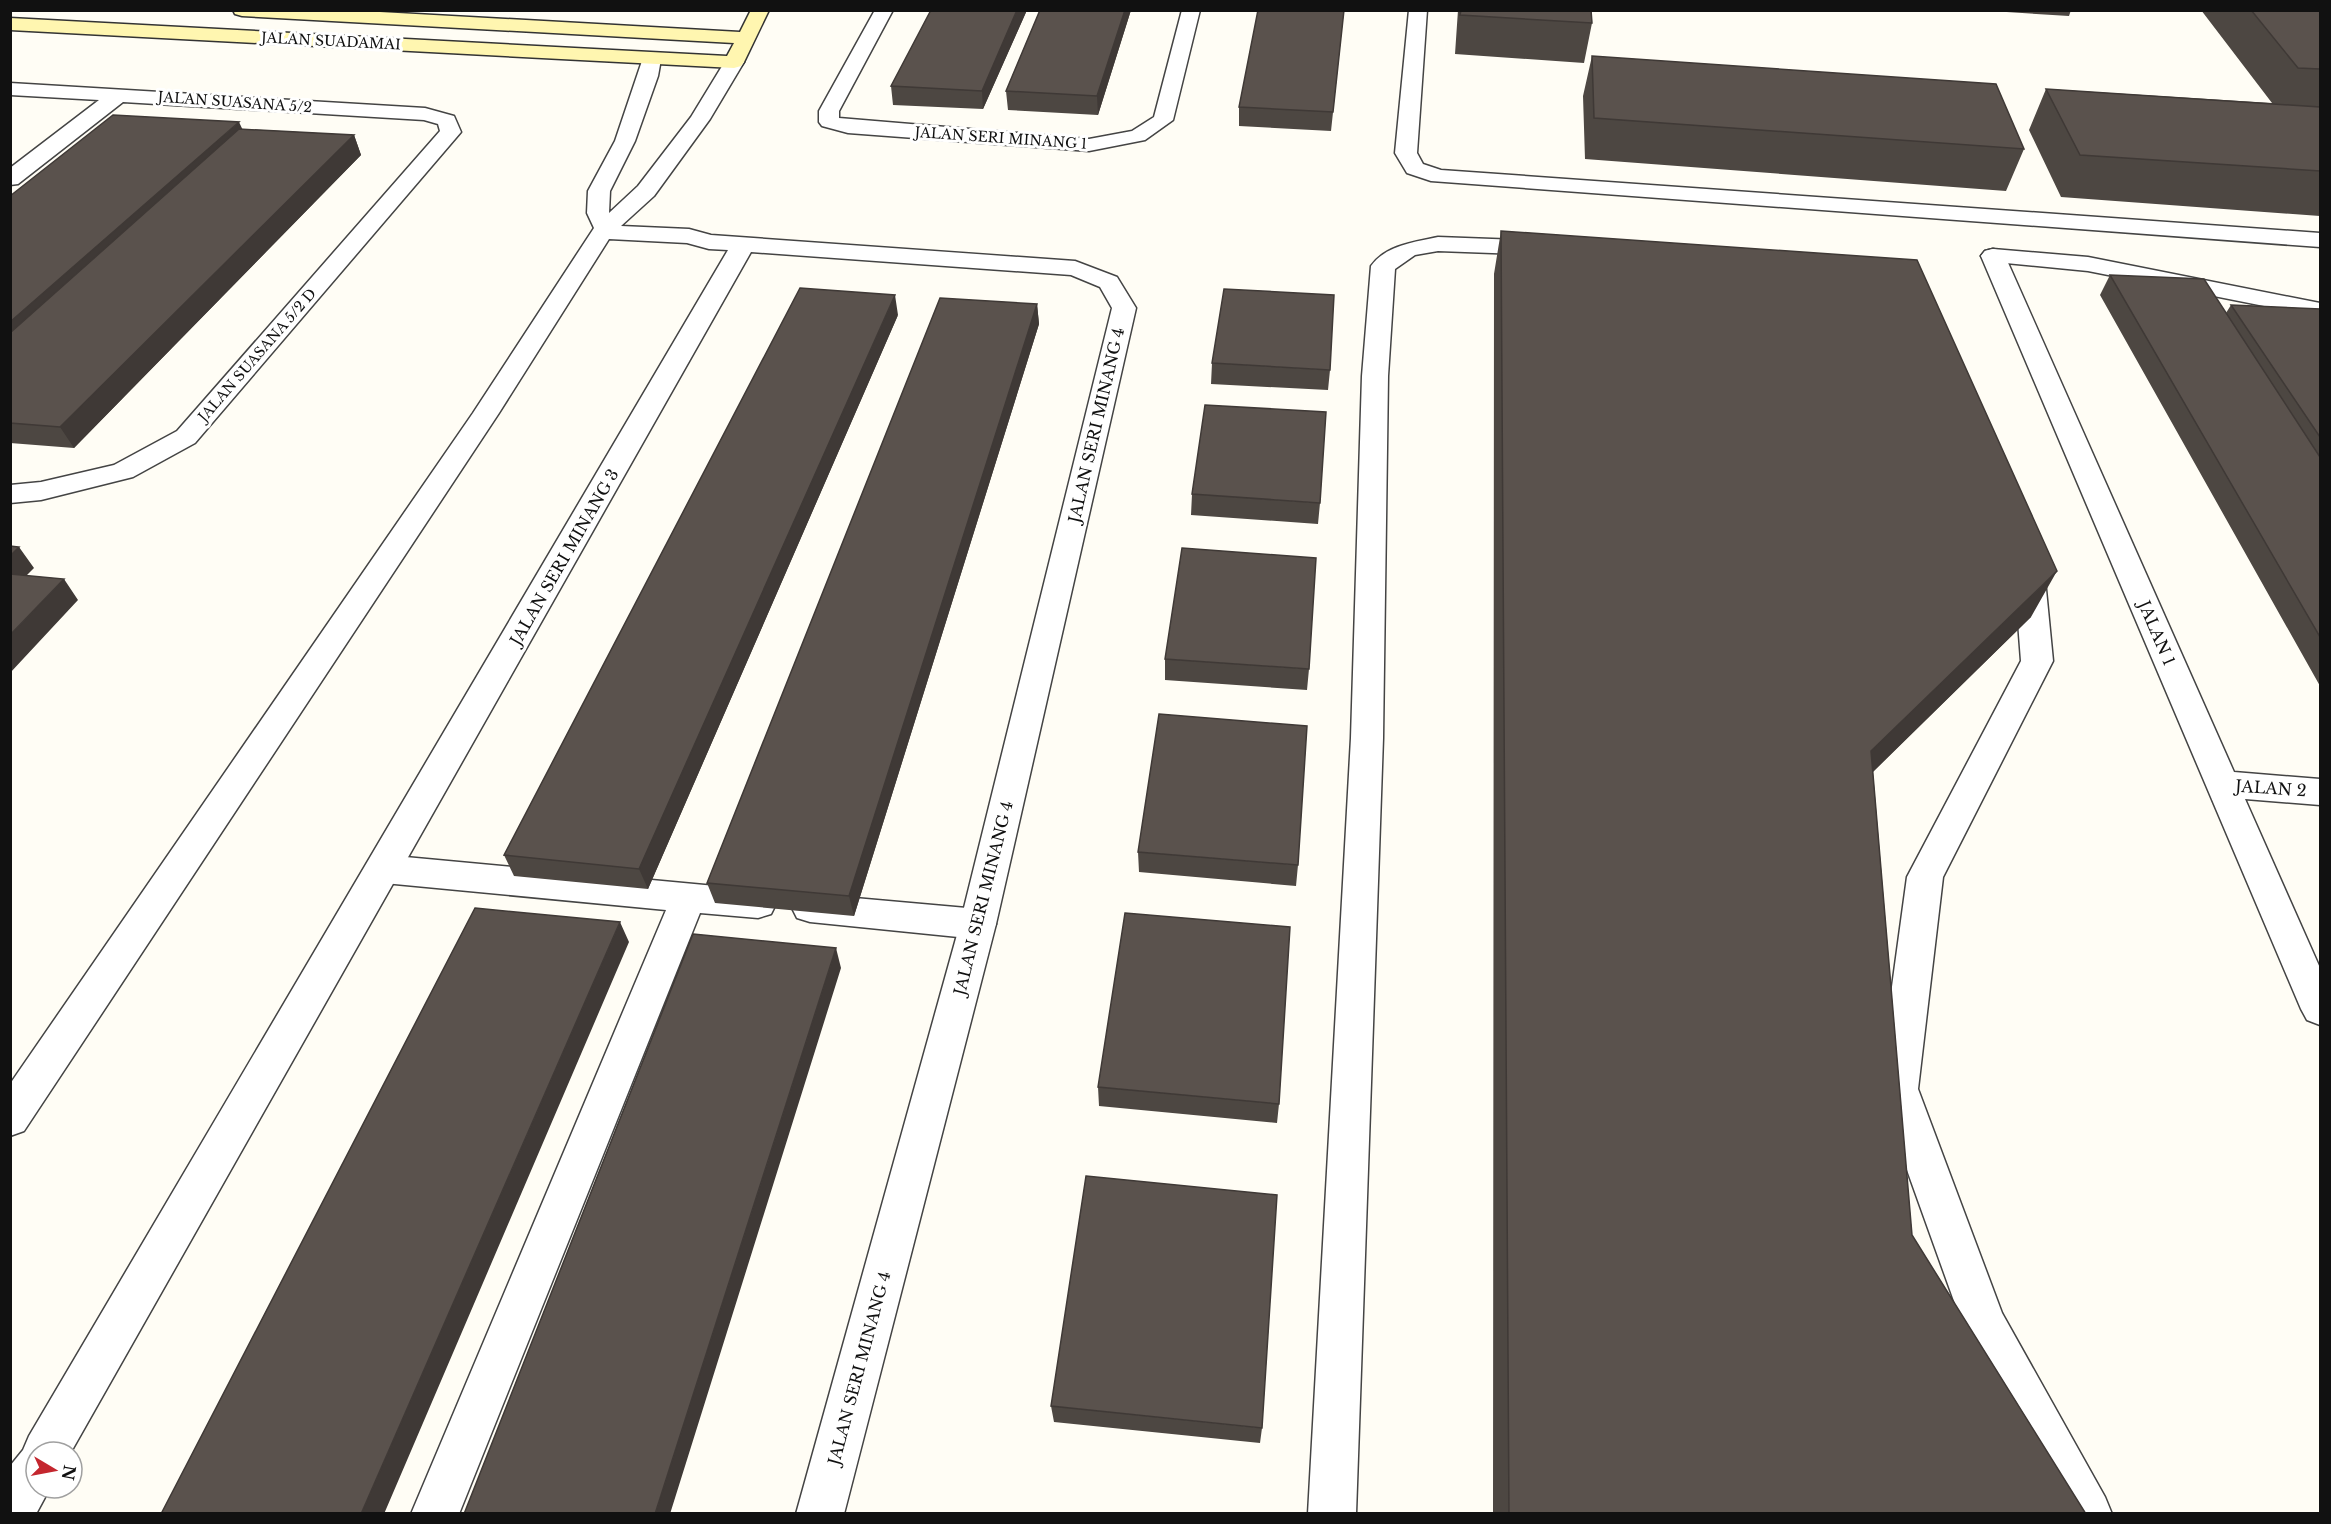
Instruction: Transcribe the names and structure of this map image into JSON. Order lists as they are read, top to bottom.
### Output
{
  "streets": {
    "main road": ["JALAN SUADAMAI"],
    "street": [
      "JALAN SUASANA 5/2",
      "JALAN SERI MINANG 1",
      "JALAN SUASANA 5/2 D",
      "JALAN SERI MINANG 4",
      "JALAN SERI MINANG 3",
      "JALAN 1",
      "JALAN 2"
    ]
  },
  "crossings": [
    ["JALAN SUASANA 5/2", "JALAN SUASANA 5/2 D"],
    ["JALAN SERI MINANG 4", "JALAN SERI MINANG 3"],
    ["JALAN 1", "JALAN 2"]
  ],
  "north": "right"
}
